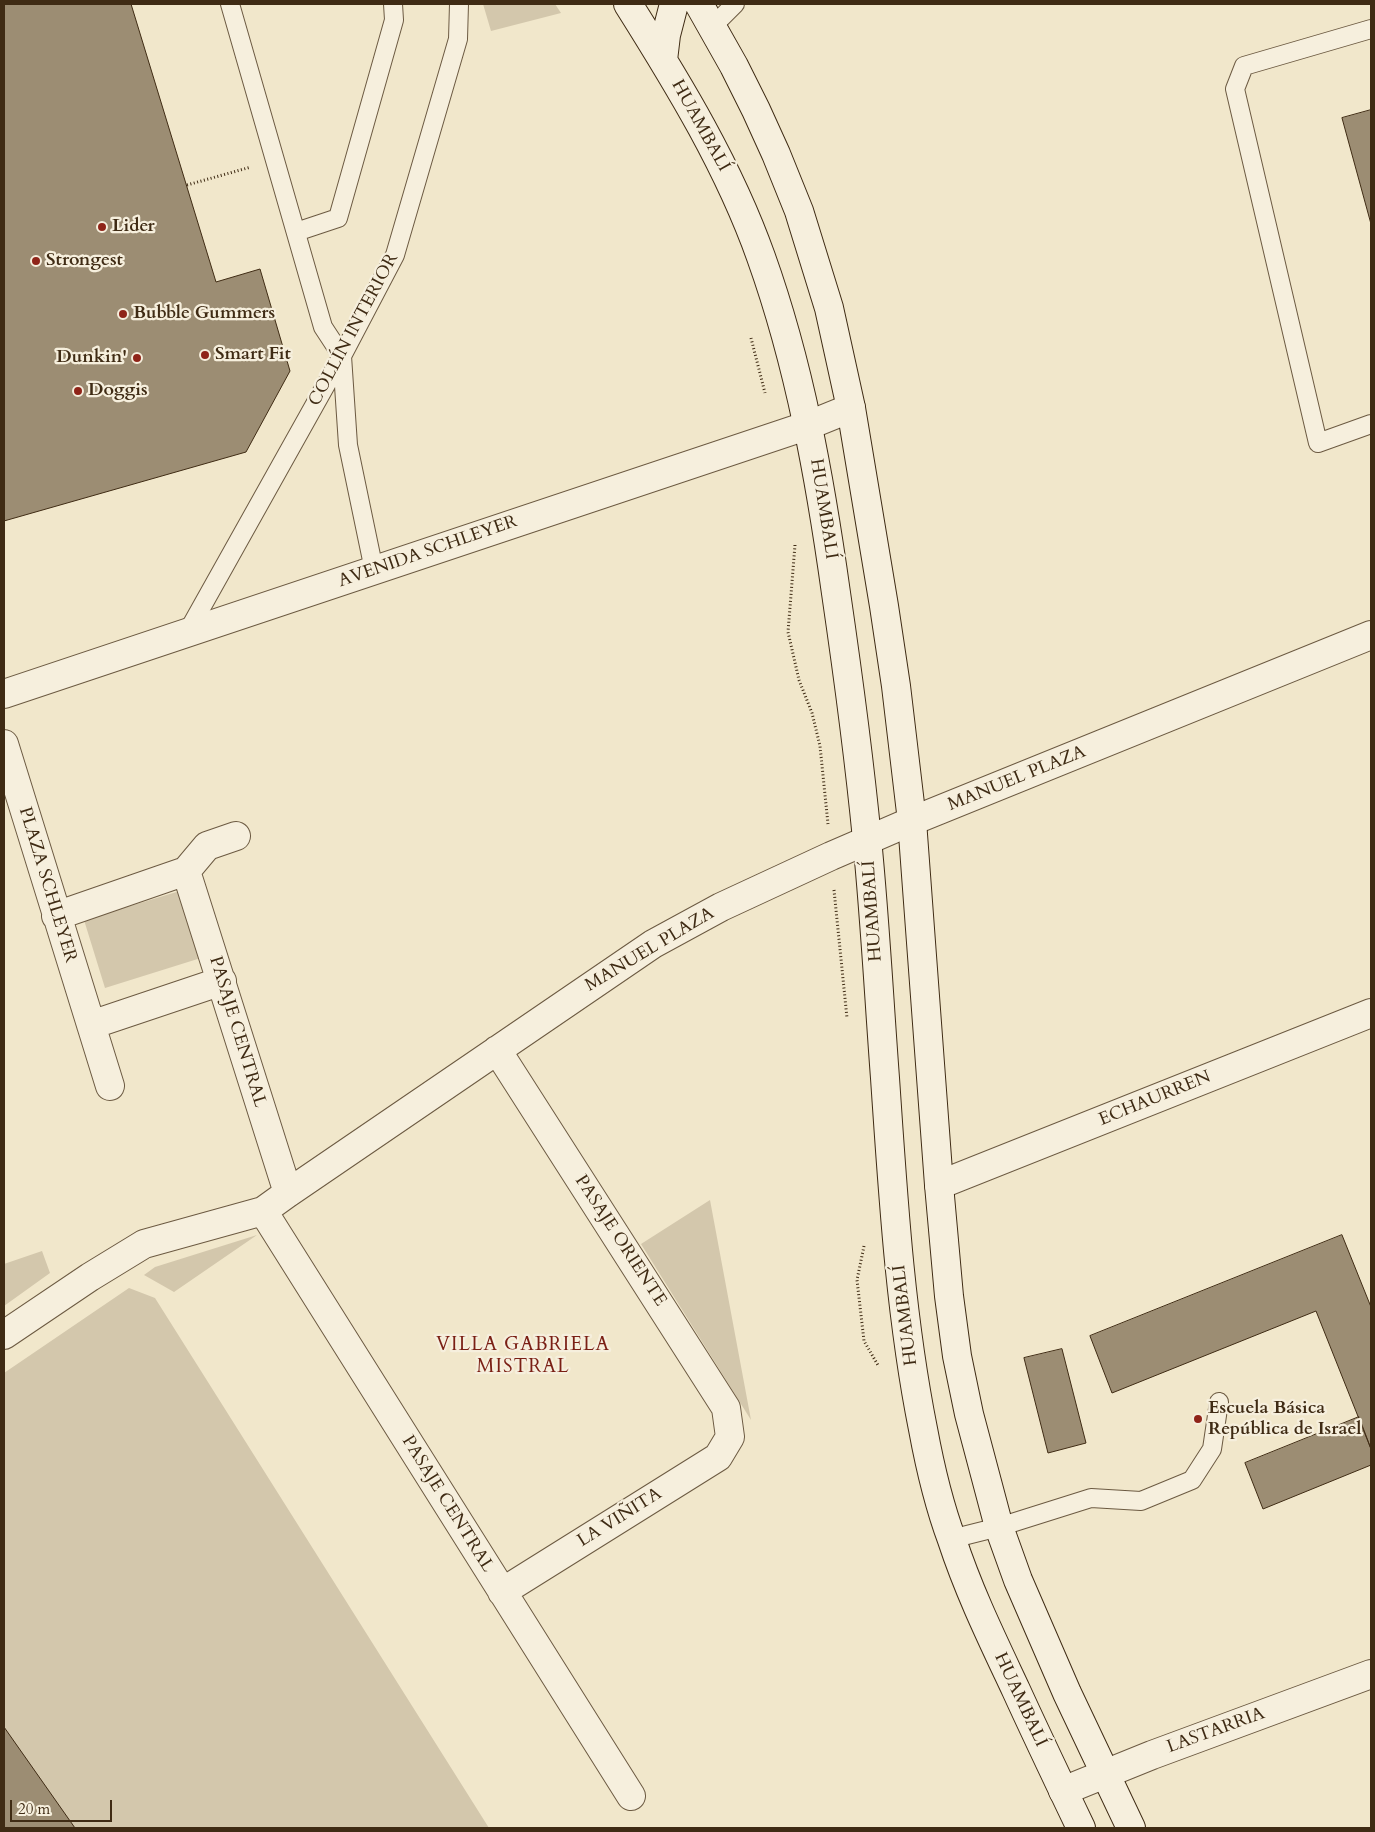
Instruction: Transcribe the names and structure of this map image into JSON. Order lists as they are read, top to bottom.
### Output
{
  "streets": {
    "street": [
      "HUAMBALÍ",
      "AVENIDA SCHLEYER",
      "MANUEL PLAZA",
      "PLAZA SCHLEYER",
      "PASAJE CENTRAL",
      "ECHAURREN",
      "PASAJE ORIENTE",
      "LA VIÑITA",
      "LASTARRIA"
    ],
    "lane": ["COLLÍN INTERIOR"]
  },
  "crossings": [
    ["HUAMBALÍ", "AVENIDA SCHLEYER"],
    ["HUAMBALÍ", "MANUEL PLAZA"],
    ["HUAMBALÍ", "LASTARRIA"],
    ["COLLÍN INTERIOR", "AVENIDA SCHLEYER"],
    ["MANUEL PLAZA", "PASAJE CENTRAL"],
    ["MANUEL PLAZA", "PASAJE ORIENTE"],
    ["PASAJE CENTRAL", "LA VIÑITA"],
    ["PASAJE ORIENTE", "LA VIÑITA"]
  ],
  "districts": ["VILLA GABRIELA MISTRAL"],
  "places": [
    "Lider",
    "Strongest",
    "Bubble Gummers",
    "Smart Fit",
    "Dunkin'",
    "Doggis",
    "Escuela Básica República de Israel"
  ],
  "scale_bar": "20 m"
}
